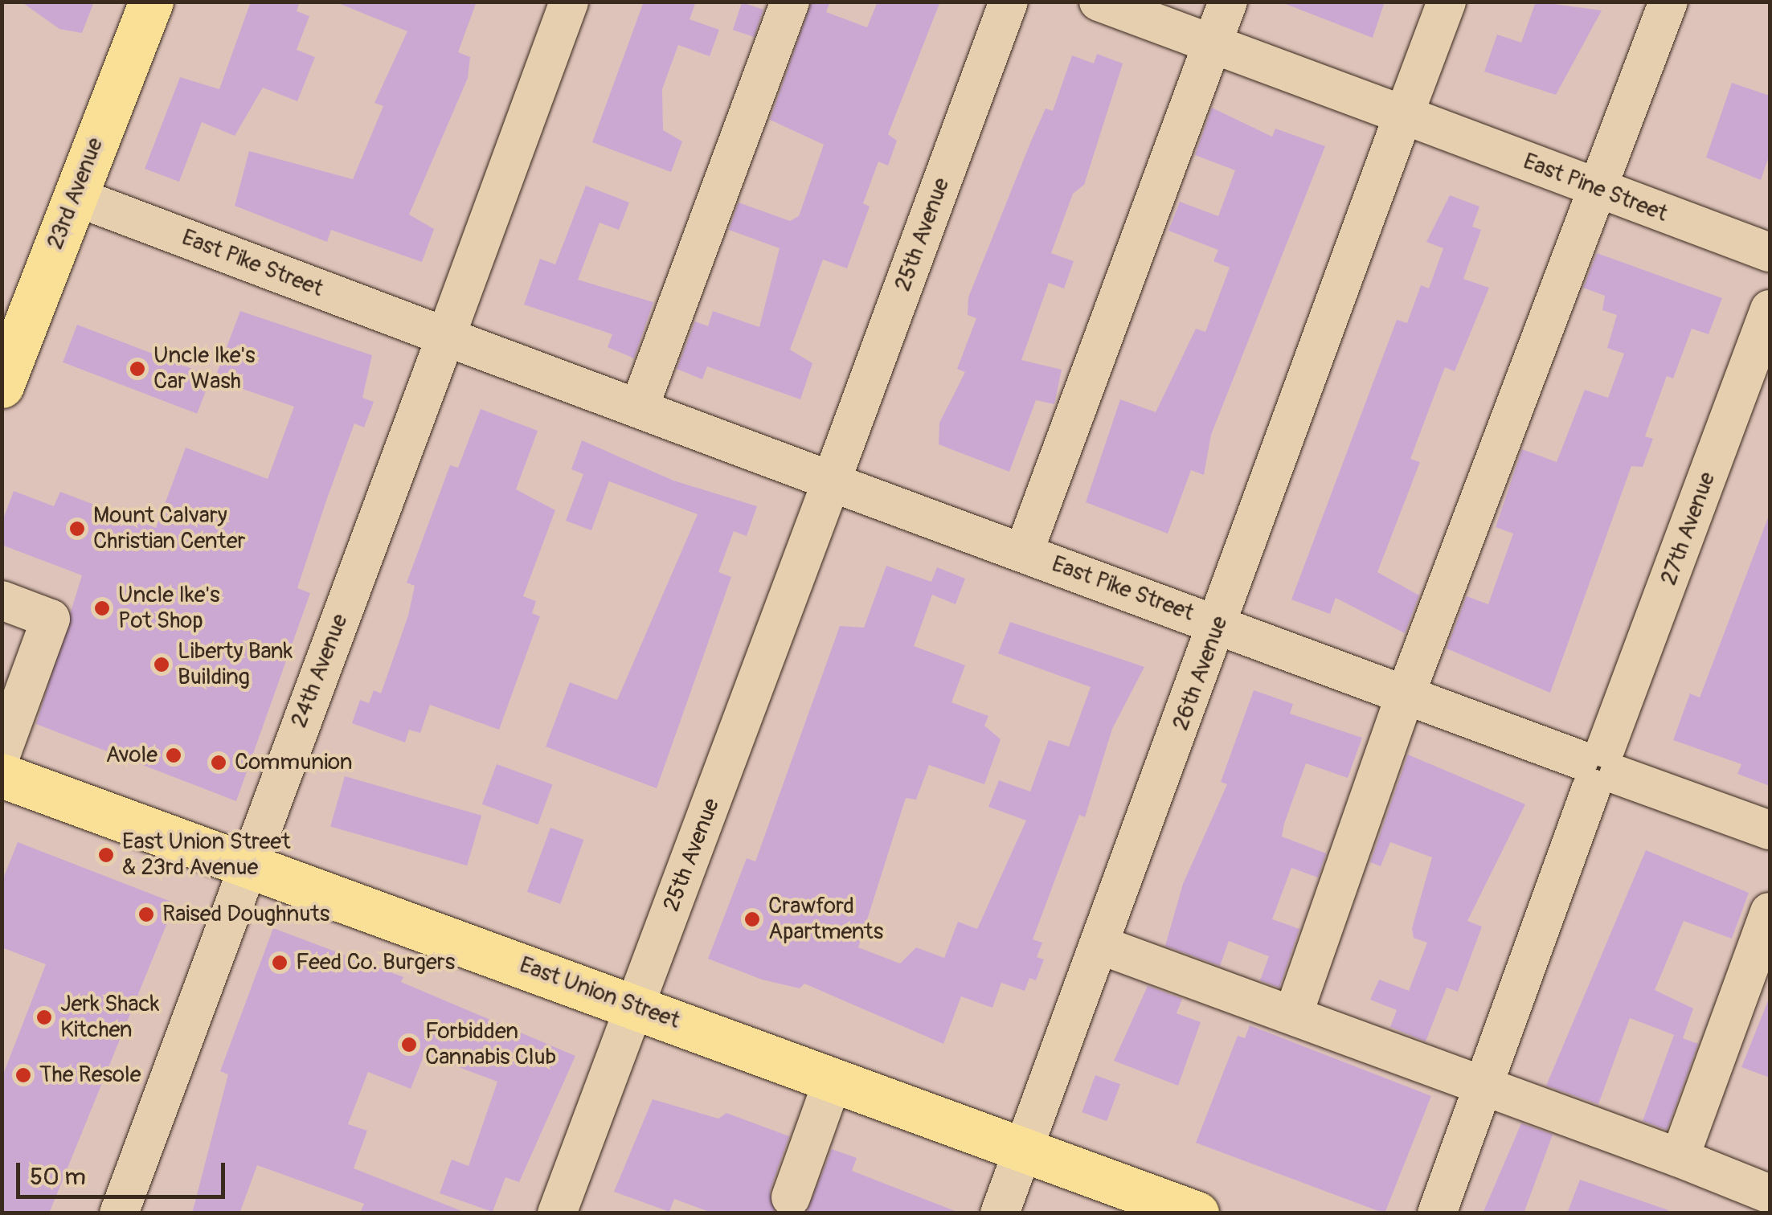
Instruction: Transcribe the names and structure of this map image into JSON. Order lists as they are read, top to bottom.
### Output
{
  "streets": {
    "main road": ["23rd Avenue", "East Union Street"],
    "street": [
      "East Pine Street",
      "25th Avenue",
      "East Pike Street",
      "27th Avenue",
      "24th Avenue",
      "26th Avenue"
    ]
  },
  "crossings": [
    ["East Pine Street", "26th Avenue"],
    ["23rd Avenue", "East Pike Street"],
    ["25th Avenue", "East Pike Street"],
    ["25th Avenue", "East Union Street"],
    ["East Pike Street", "27th Avenue"],
    ["East Pike Street", "24th Avenue"],
    ["East Pike Street", "26th Avenue"],
    ["24th Avenue", "East Union Street"],
    ["26th Avenue", "East Union Street"]
  ],
  "places": [
    "Uncle Ike's Car Wash",
    "Mount Calvary Christian Center",
    "Uncle Ike's Pot Shop",
    "Liberty Bank Building",
    "Avole",
    "Communion",
    "East Union Street & 23rd Avenue",
    "Raised Doughnuts",
    "Crawford Apartments",
    "Feed Co. Burgers",
    "Jerk Shack Kitchen",
    "Forbidden Cannabis Club",
    "The Resole"
  ],
  "scale_bar": "50 m"
}
